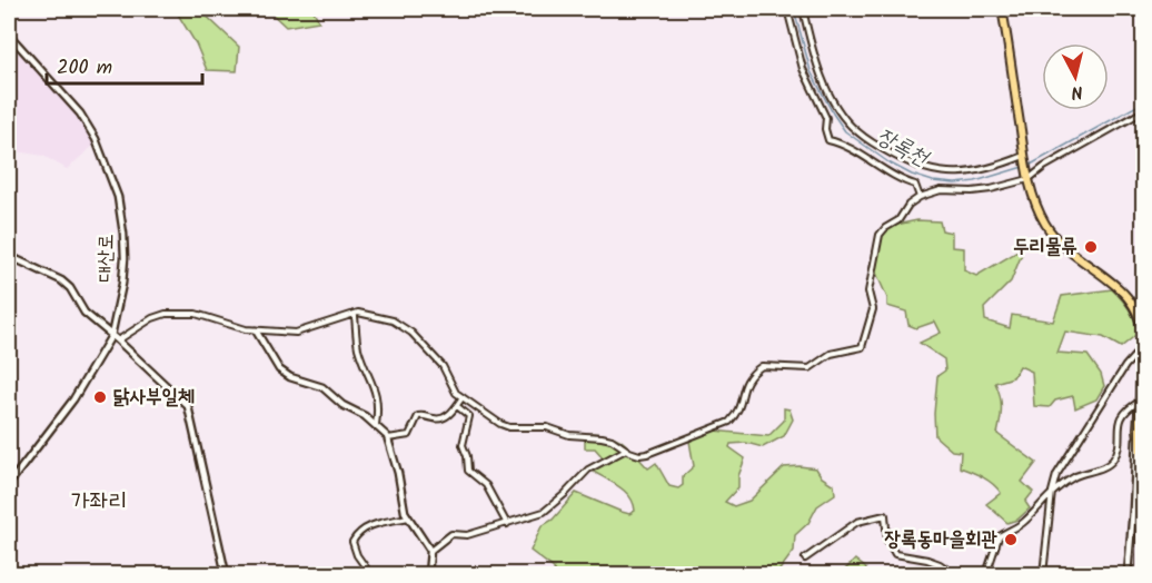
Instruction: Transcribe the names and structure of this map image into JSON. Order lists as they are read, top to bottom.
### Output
{
  "streets": {
    "street": ["대산로"]
  },
  "districts": ["가좌리"],
  "water": ["장록천"],
  "places": ["두리물류", "닭사부일체", "장록동마을회관"],
  "scale_bar": "200 m",
  "north": "bottom"
}
